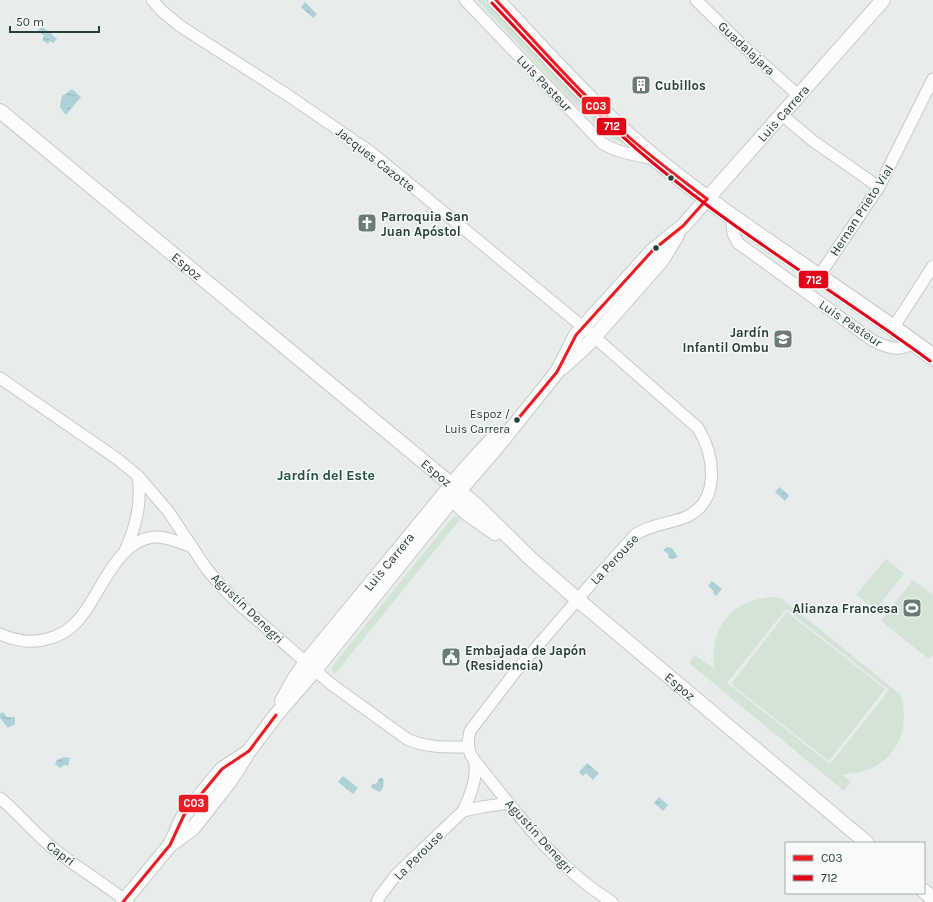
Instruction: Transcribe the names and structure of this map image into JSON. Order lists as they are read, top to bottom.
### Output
{
  "streets": {
    "street": [
      "Guadalajara",
      "Luis Pasteur",
      "Luis Carrera",
      "Jacques Cazotte",
      "Hernan Prieto Vial",
      "Espoz",
      "La Perouse",
      "Agustín Denegri",
      "Capri"
    ]
  },
  "crossings": [
    ["Guadalajara", "Luis Carrera"],
    ["Luis Carrera", "Jacques Cazotte"],
    ["Luis Carrera", "Espoz"],
    ["Luis Carrera", "La Perouse"],
    ["Luis Carrera", "Agustín Denegri"],
    ["Luis Carrera", "Capri"],
    ["Jacques Cazotte", "La Perouse"],
    ["Espoz", "La Perouse"],
    ["La Perouse", "Agustín Denegri"]
  ],
  "districts": ["Jardín del Este"],
  "places": {
    "building": ["Cubillos"],
    "church": ["Parroquia San Juan Apóstol"],
    "school or university": ["Jardín Infantil Ombu"],
    "other": ["Espoz / Luis Carrera"],
    "sports": ["Alianza Francesa"],
    "public building": ["Embajada de Japón (Residencia)"]
  },
  "lines": ["transit line C03", "transit line 712"],
  "legend": ["C03", "712"],
  "scale_bar": "50 m"
}
